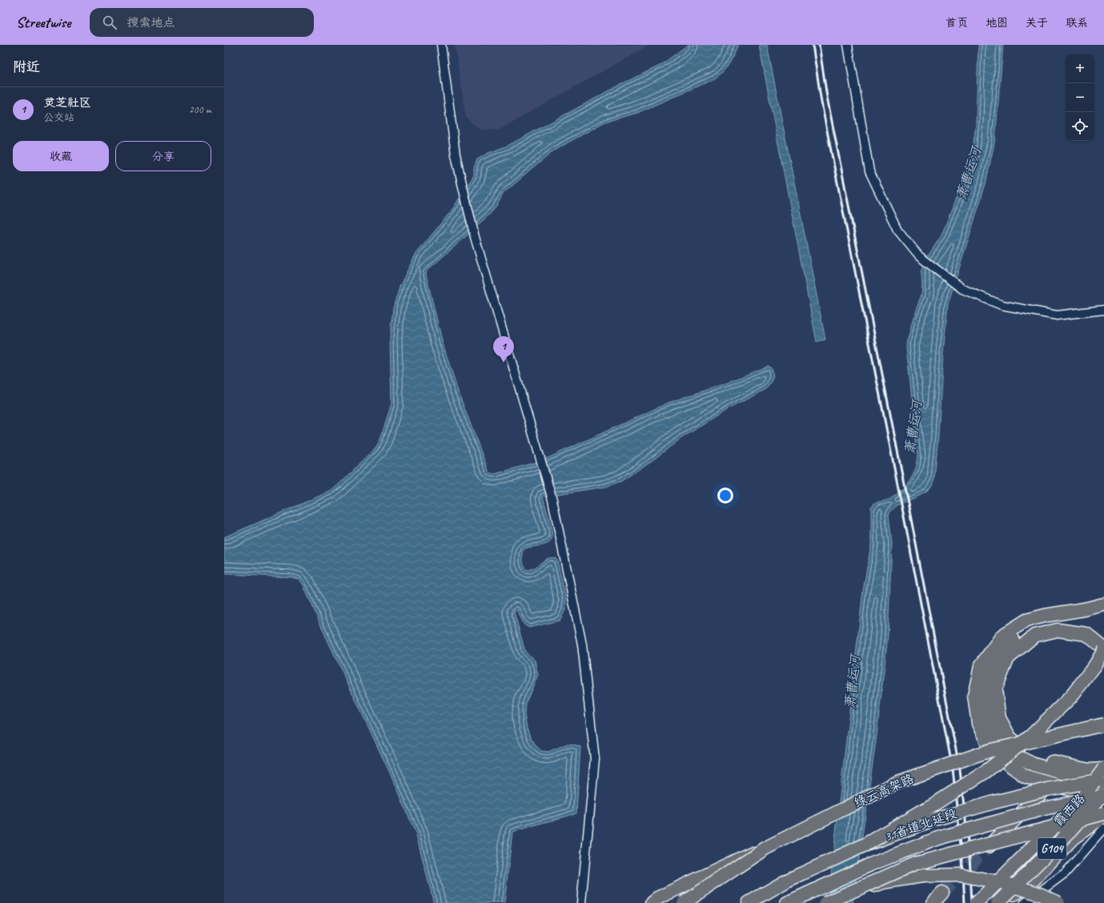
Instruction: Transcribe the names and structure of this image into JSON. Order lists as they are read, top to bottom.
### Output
{
  "streets": {
    "main road": [
      "绿云高架路",
      "霞西路",
      "31省道北延段",
      "G104"
    ]
  },
  "water": ["萧曹运河"],
  "page": {
    "header": "Streetwise",
    "search": "搜索地点",
    "nav": [
      "首页",
      "地图",
      "关于",
      "联系"
    ],
    "heading": "附近",
    "map_buttons": ["+", "−"],
    "list": [
      {
        "mark": "1",
        "name": "灵芝社区",
        "note": "公交站",
        "value": "200 m"
      }
    ],
    "buttons": ["收藏", "分享"],
    "pins": "1"
  }
}
